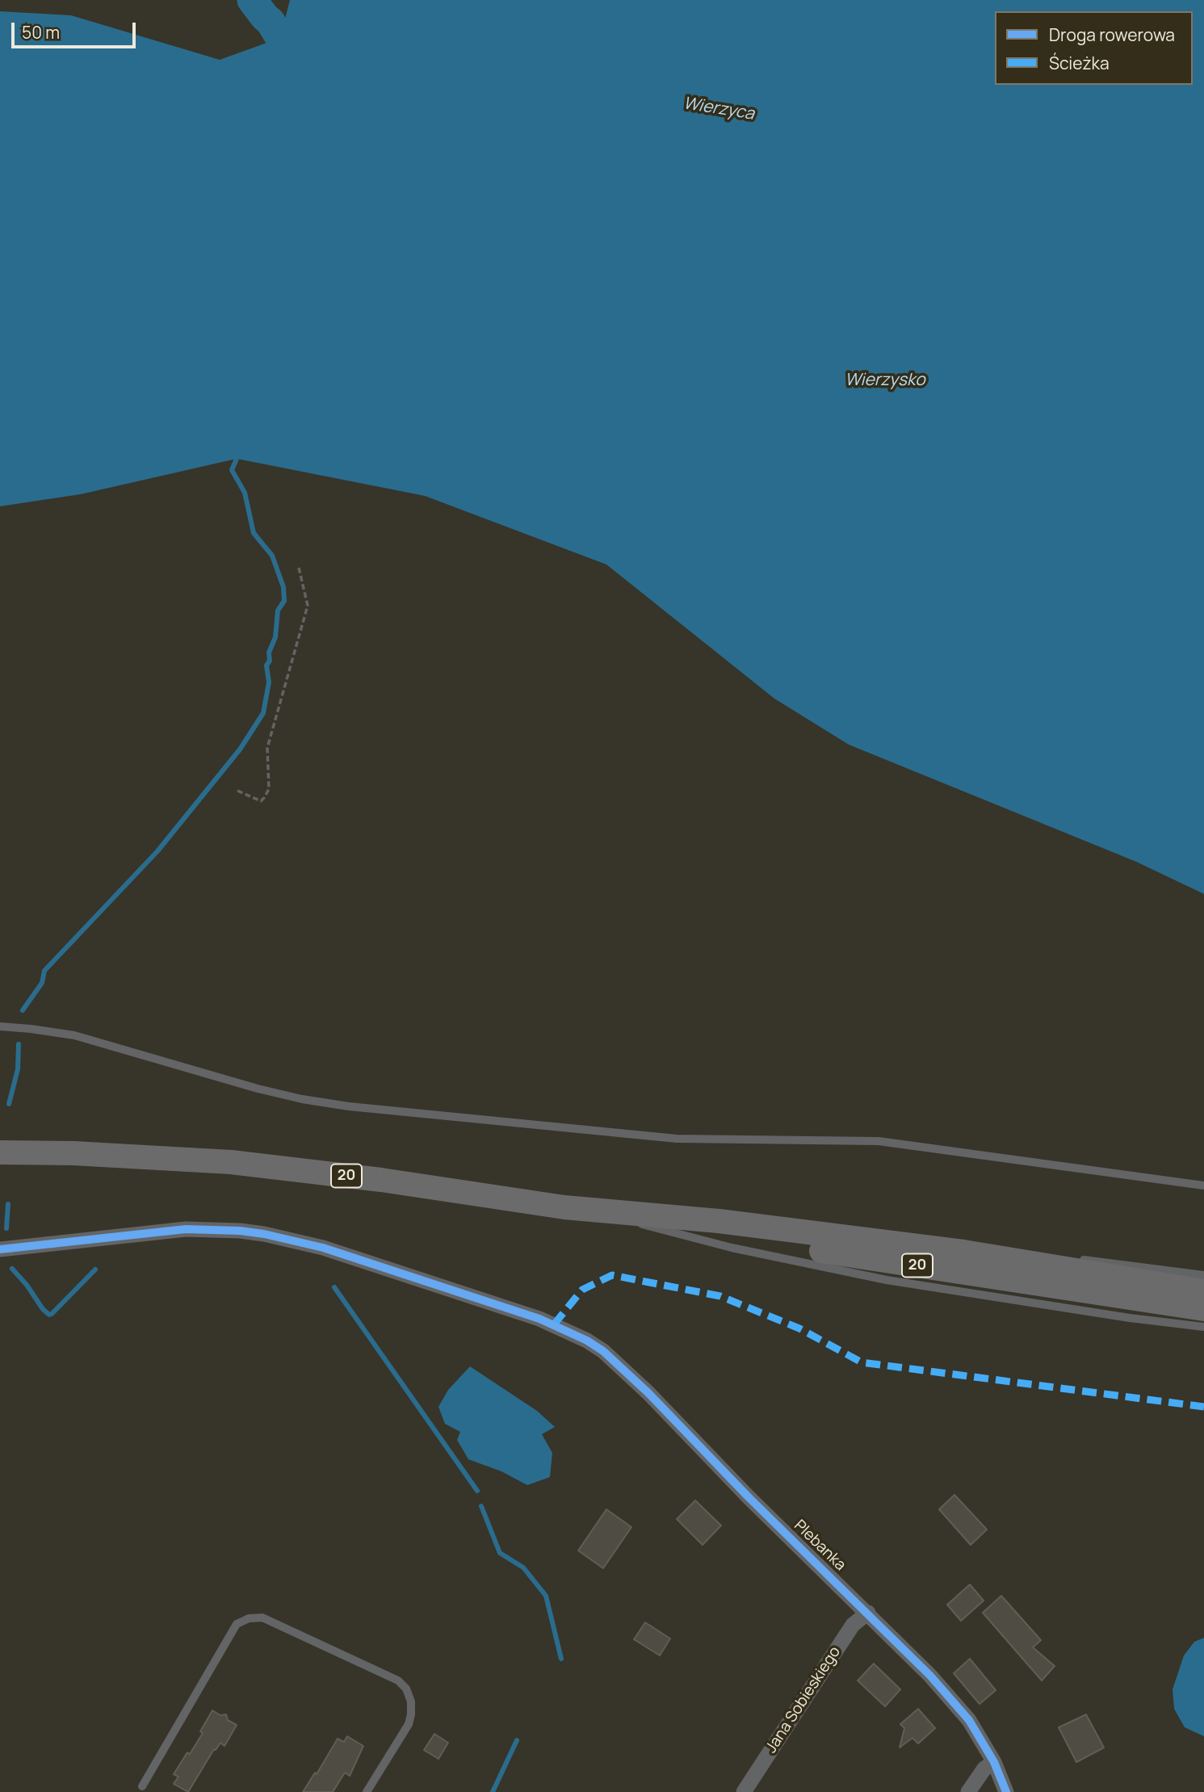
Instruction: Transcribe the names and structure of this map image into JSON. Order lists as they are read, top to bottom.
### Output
{
  "streets": {
    "main road": ["20"],
    "street": ["Plebanka", "Jana Sobieskiego"]
  },
  "crossings": [
    ["Plebanka", "Jana Sobieskiego"]
  ],
  "water": ["Wierzyca", "Wierzysko"],
  "legend": ["Droga rowerowa", "Ścieżka"],
  "scale_bar": "50 m"
}
